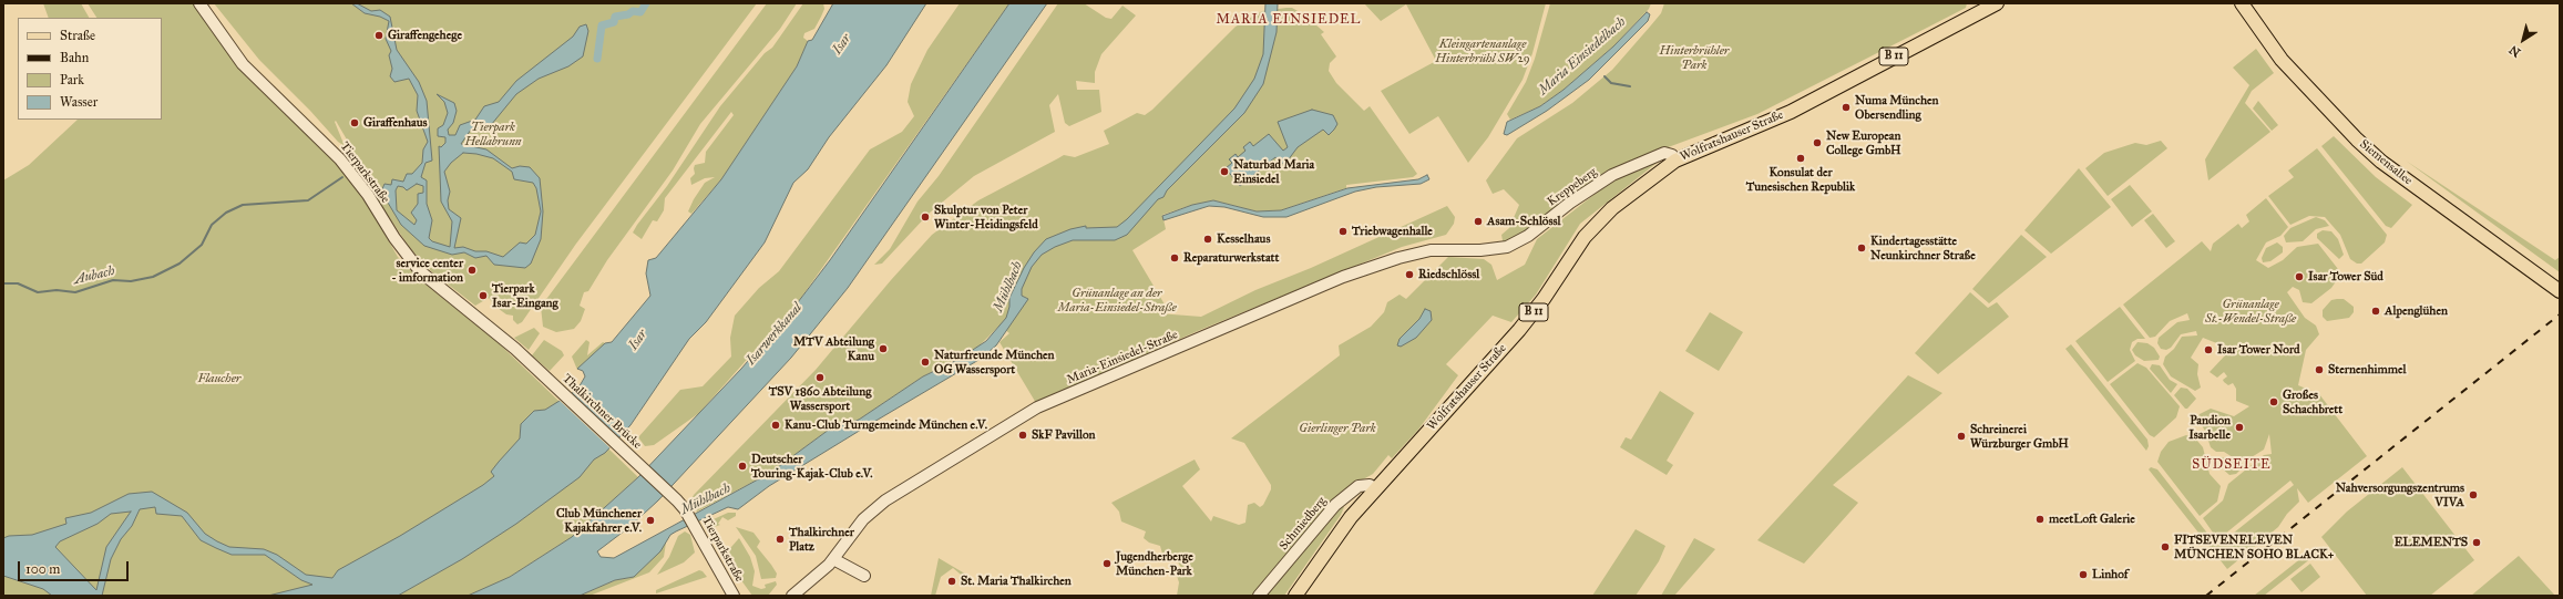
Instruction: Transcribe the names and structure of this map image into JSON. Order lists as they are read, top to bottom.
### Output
{
  "streets": {
    "main road": ["B 11", "Wolfratshauser Straße", "Siemensallee"],
    "street": [
      "Tierparkstraße",
      "Kreppeberg",
      "Maria-Einsiedel-Straße",
      "Thalkirchner Brücke",
      "Schmiedberg"
    ]
  },
  "crossings": [
    ["Wolfratshauser Straße", "Kreppeberg"],
    ["Wolfratshauser Straße", "Schmiedberg"],
    ["Tierparkstraße", "Thalkirchner Brücke"],
    ["Kreppeberg", "Maria-Einsiedel-Straße"]
  ],
  "districts": ["MARIA EINSIEDEL", "SÜDSEITE"],
  "water": [
    "Isar",
    "Maria Einsiedelbach",
    "Aubach",
    "Mühlbach",
    "Isarwerkkanal"
  ],
  "parks": [
    "Kleingartenanlage Hinterbrühl SW29",
    "Hinterbrühler Park",
    "Tierpark Hellabrunn",
    "Grünanlage an der Maria-Einsiedel-Straße",
    "Grünanlage St.-Wendel-Straße",
    "Flaucher",
    "Gierlinger Park"
  ],
  "places": [
    "Giraffengehege",
    "Numa München Obersendling",
    "Giraffenhaus",
    "New European College GmbH",
    "Konsulat der Tunesischen Republik",
    "Naturbad Maria Einsiedel",
    "Skulptur von Peter Winter-Heidingsfeld",
    "Asam-Schlössl",
    "Triebwagenhalle",
    "Kesselhaus",
    "Kindertagesstätte Neunkirchner Straße",
    "Reparaturwerkstatt",
    "service center - imformation",
    "Riedschlössl",
    "Isar Tower Süd",
    "Tierpark Isar-Eingang",
    "Alpenglühen",
    "MTV Abteilung Kanu",
    "Isar Tower Nord",
    "Naturfreunde München OG Wassersport",
    "Sternenhimmel",
    "TSV 1860 Abteilung Wassersport",
    "Großes Schachbrett",
    "Kanu-Club Turngemeinde München e.V.",
    "Pandion Isarbelle",
    "SkF Pavillon",
    "Schreinerei Würzburger GmbH",
    "Deutscher Touring-Kajak-Club e.V.",
    "Nahversorgungszentrums VIVA",
    "meetLoft Galerie",
    "Club Münchener Kajakfahrer e.V.",
    "Thalkirchner Platz",
    "ELEMENTS",
    "FITSEVENELEVEN MÜNCHEN SOHO BLACK+",
    "Jugendherberge München-Park",
    "Linhof",
    "St. Maria Thalkirchen"
  ],
  "legend": [
    "Straße",
    "Bahn",
    "Park",
    "Wasser"
  ],
  "scale_bar": "100 m",
  "north": "bottom left"
}
